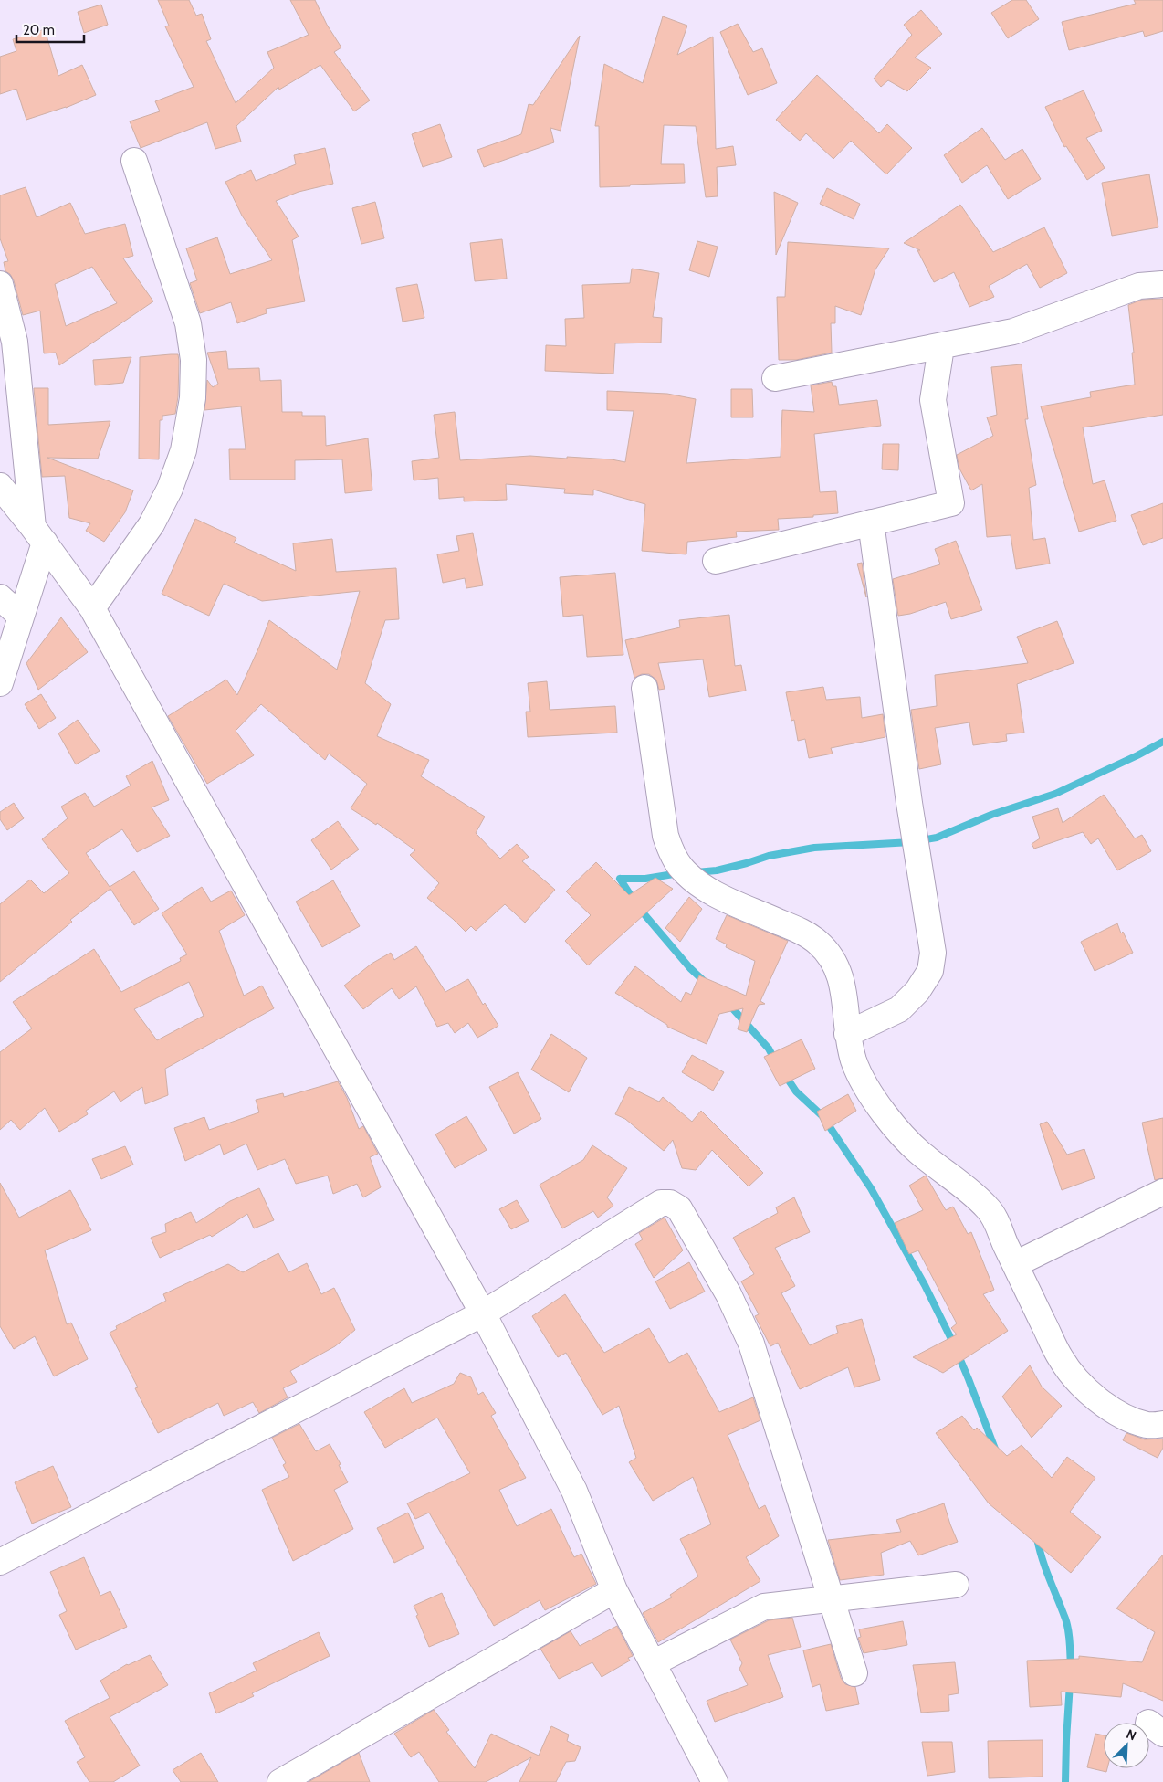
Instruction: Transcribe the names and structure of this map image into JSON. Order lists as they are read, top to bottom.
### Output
{
  "scale_bar": "20 m",
  "north": "top right"
}
